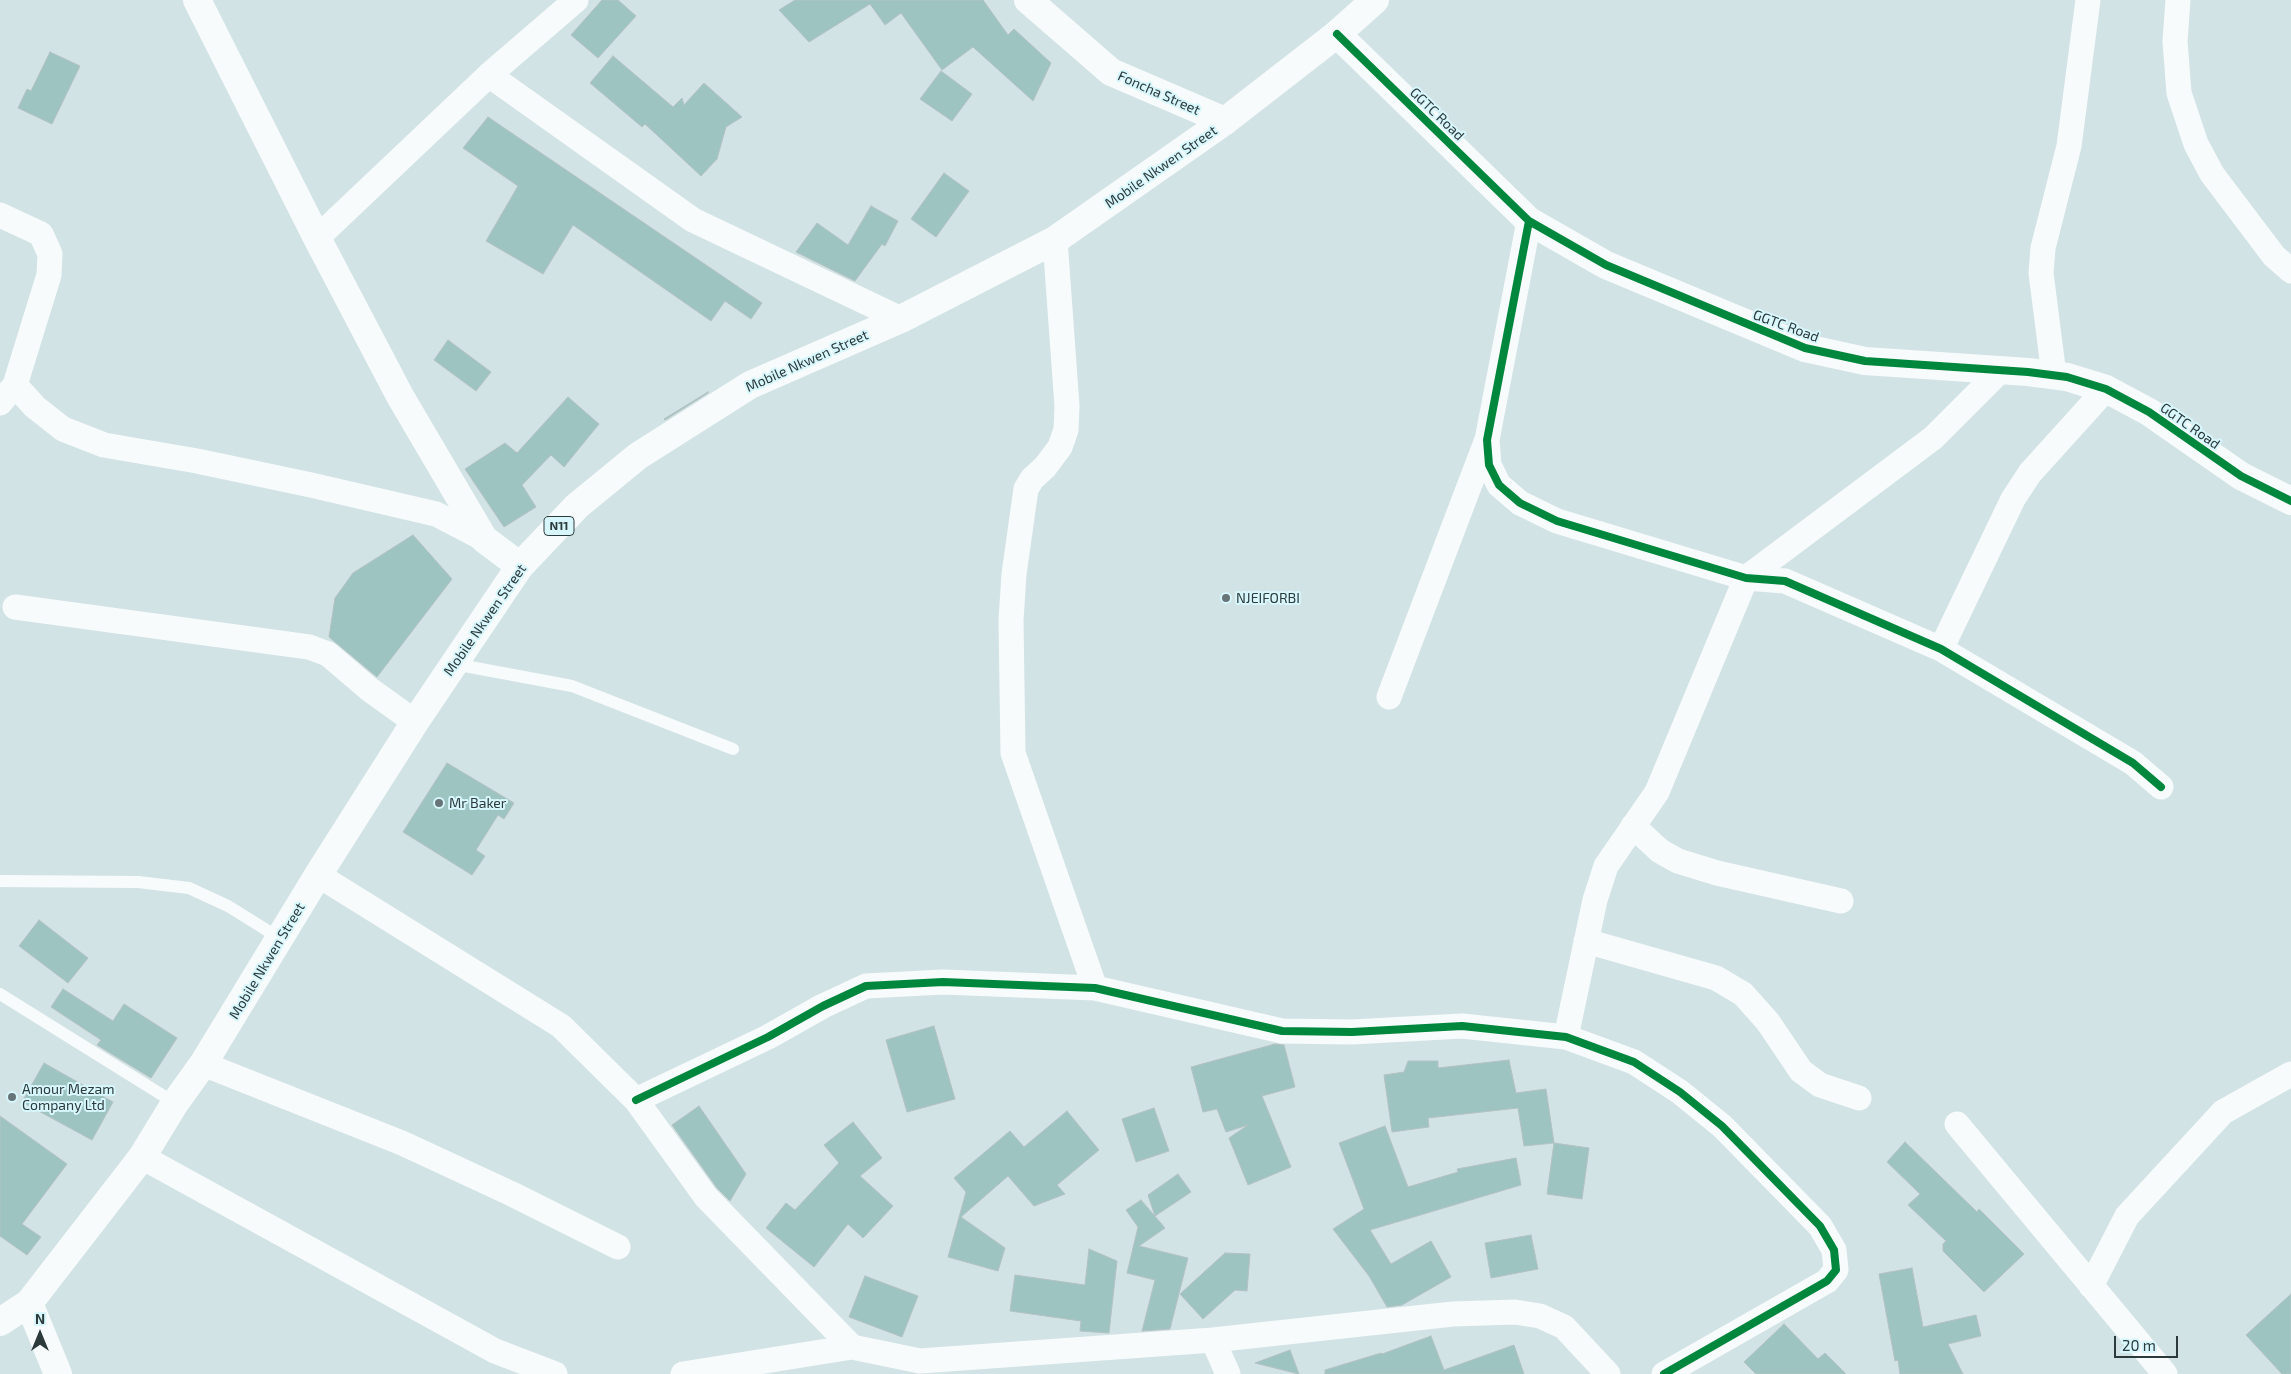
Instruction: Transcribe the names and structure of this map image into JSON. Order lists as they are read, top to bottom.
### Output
{
  "streets": {
    "main road": [
      "Foncha Street",
      "GGTC Road",
      "Mobile Nkwen Street",
      "N11"
    ]
  },
  "crossings": [
    ["Foncha Street", "Mobile Nkwen Street"],
    ["GGTC Road", "Mobile Nkwen Street"]
  ],
  "places": ["NJEIFORBI", "Mr Baker", "Amour Mezam Company Ltd"],
  "scale_bar": "20 m",
  "north": "top"
}
